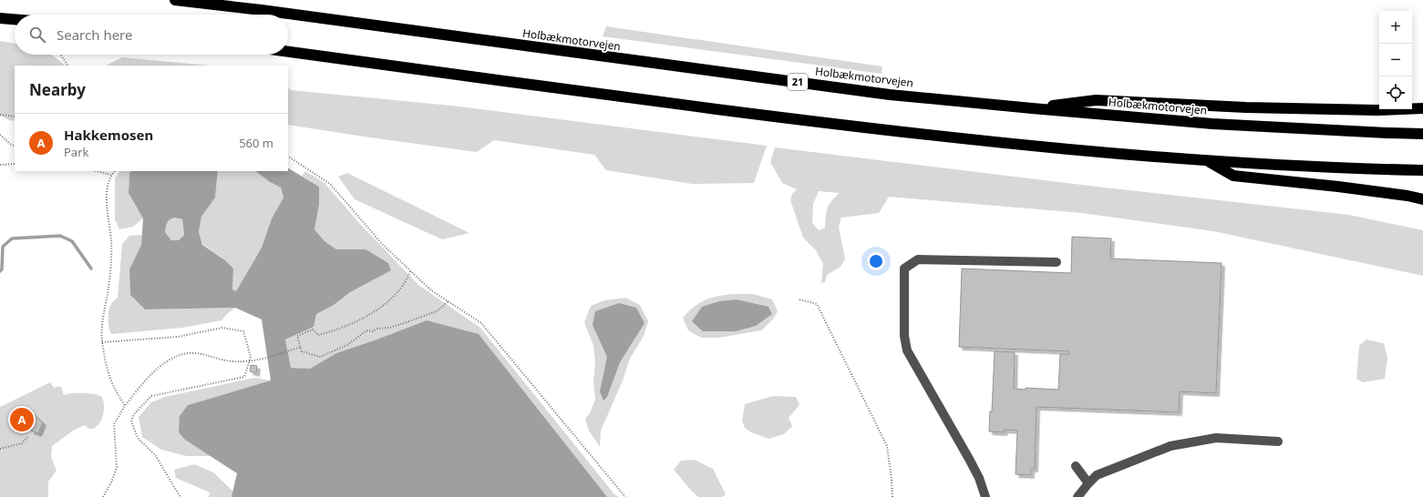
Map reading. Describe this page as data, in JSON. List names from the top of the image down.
{
  "streets": {
    "highway": ["Holbækmotorvejen", "21"]
  },
  "page": {
    "map_buttons": ["+", "−"],
    "search": "Search here",
    "heading": "Nearby",
    "list": [
      {
        "mark": "A",
        "name": "Hakkemosen",
        "note": "Park",
        "value": "560 m"
      }
    ],
    "pins": "A"
  }
}
